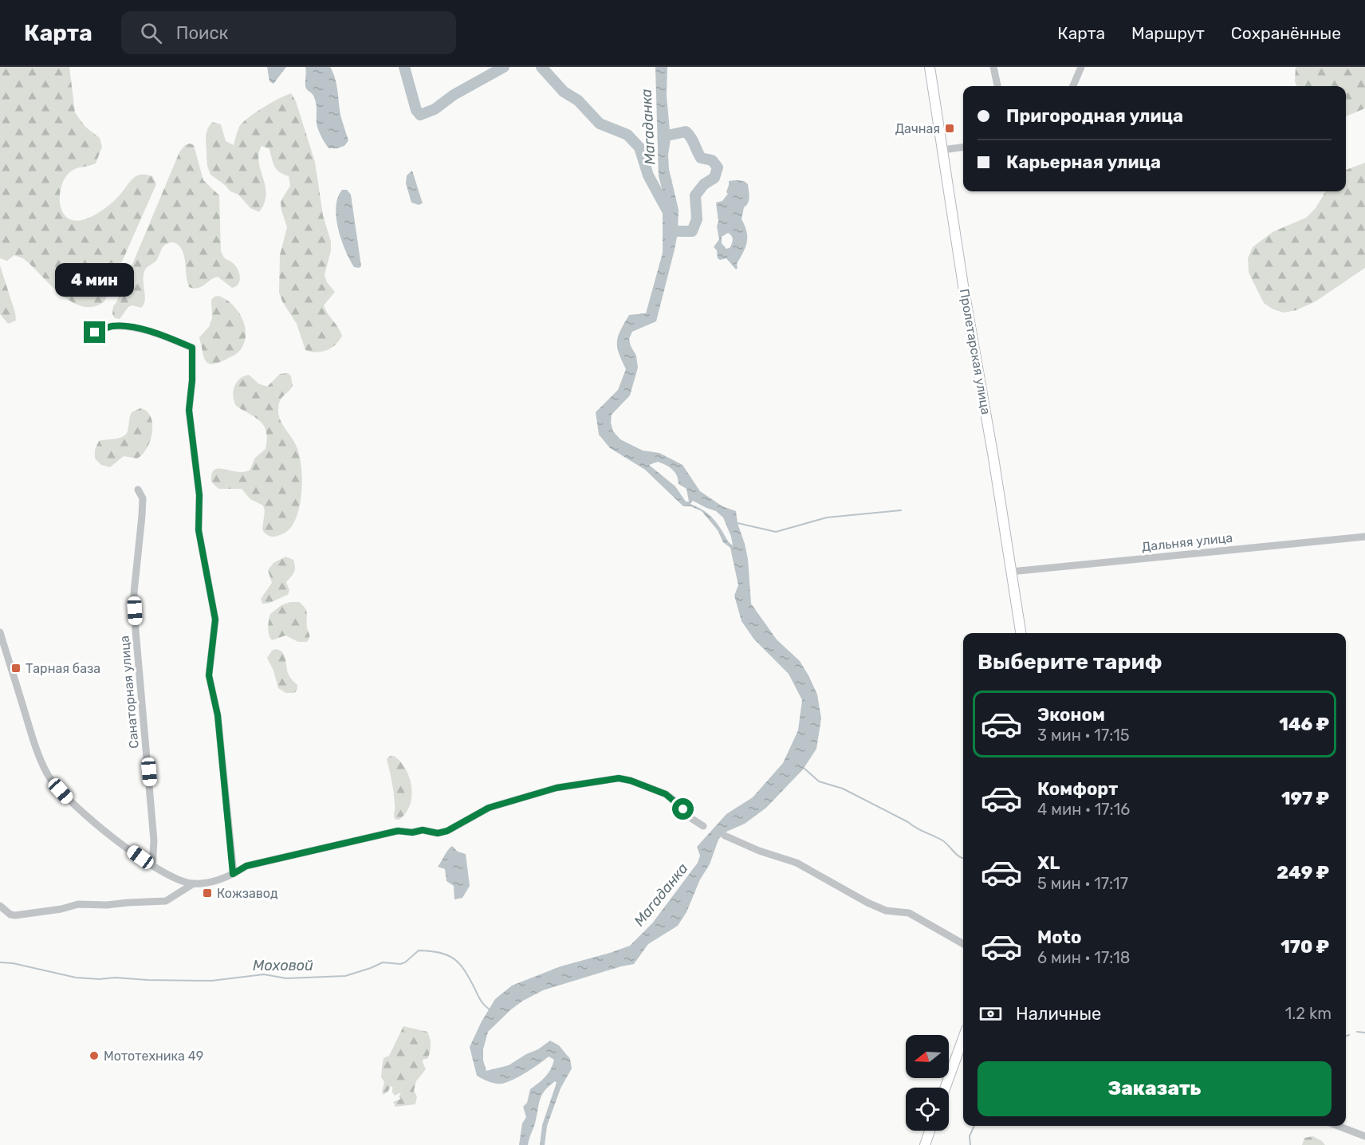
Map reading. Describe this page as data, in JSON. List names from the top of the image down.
{
  "streets": {
    "main road": ["Пролетарская улица"],
    "street": ["Дальняя улица", "Санаторная улица"]
  },
  "crossings": [
    ["Пролетарская улица", "Дальняя улица"]
  ],
  "water": ["Магаданка", "Моховой"],
  "places": {
    "transit": ["Дачная", "Тарная база", "Кожзавод"],
    "other": ["Мототехника 49"]
  },
  "north": "left",
  "page": {
    "header": "Карта",
    "search": "Поиск",
    "nav": ["Карта", "Маршрут", "Сохранённые"],
    "banner": ["Пригородная улица", "Карьерная улица"],
    "bubble": "4 мин",
    "heading": "Выберите тариф",
    "list": [
      {
        "name": "Эконом",
        "note": "3 мин · 17:15",
        "value": "146 ₽"
      },
      {
        "name": "Комфорт",
        "note": "4 мин · 17:16",
        "value": "197 ₽"
      },
      {
        "name": "XL",
        "note": "5 мин · 17:17",
        "value": "249 ₽"
      },
      {
        "name": "Moto",
        "note": "6 мин · 17:18",
        "value": "170 ₽"
      }
    ],
    "pay": ["Наличные", "1.2 km"],
    "buttons": "Заказать"
  }
}
